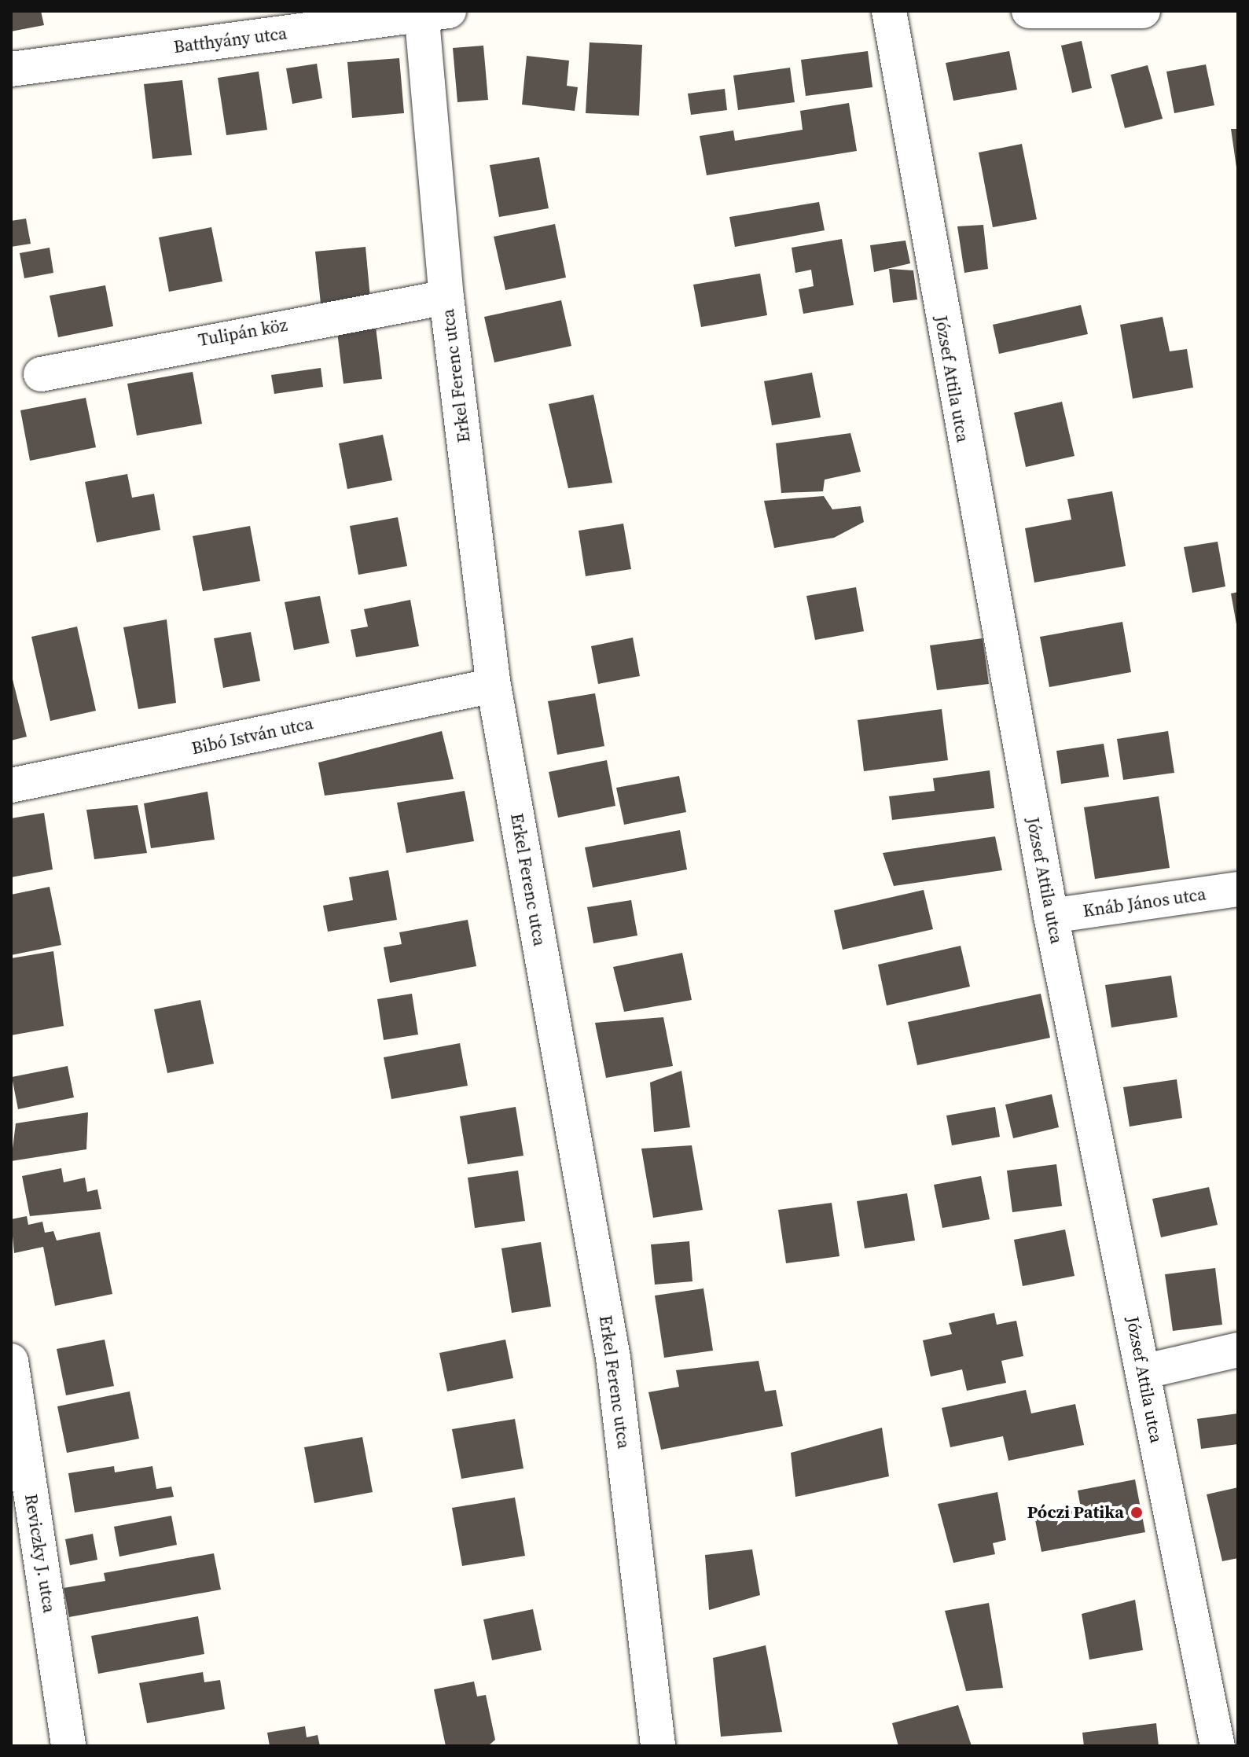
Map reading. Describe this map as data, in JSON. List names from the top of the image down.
{
  "streets": {
    "street": [
      "Batthyány utca",
      "Tulipán köz",
      "Erkel Ferenc utca",
      "József Attila utca",
      "Bibó István utca",
      "Knáb János utca",
      "Reviczky J. utca"
    ]
  },
  "crossings": [
    ["Batthyány utca", "Erkel Ferenc utca"],
    ["Tulipán köz", "Erkel Ferenc utca"],
    ["Erkel Ferenc utca", "Bibó István utca"],
    ["József Attila utca", "Knáb János utca"]
  ],
  "places": ["Póczi Patika"]
}
